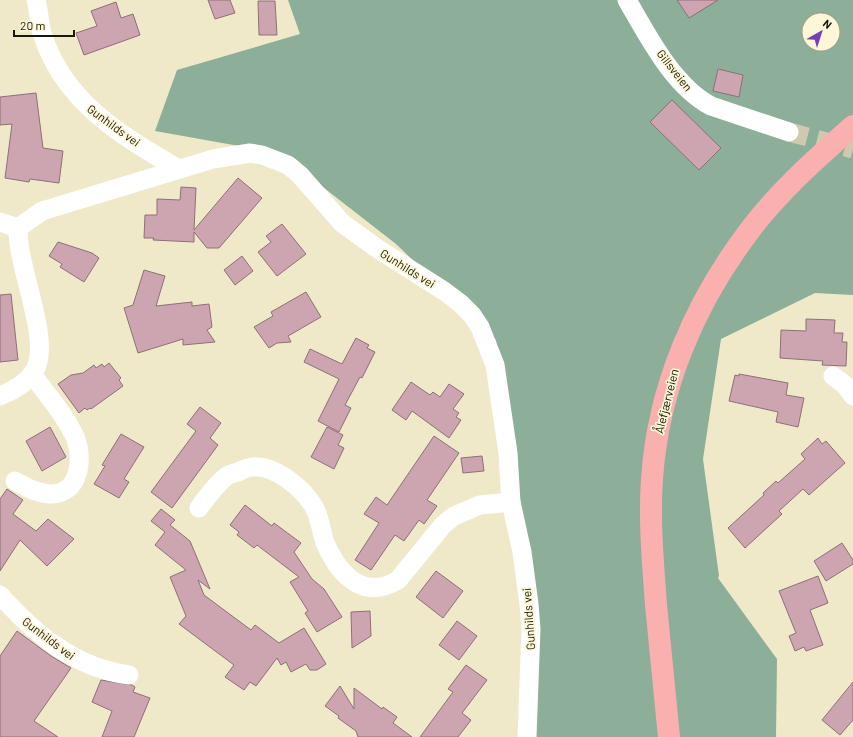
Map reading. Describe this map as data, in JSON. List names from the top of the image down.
{
  "streets": {
    "main road": ["Ålefjærveien"],
    "street": ["Gillsveien", "Gunhilds vei"]
  },
  "scale_bar": "20 m",
  "north": "top right"
}
